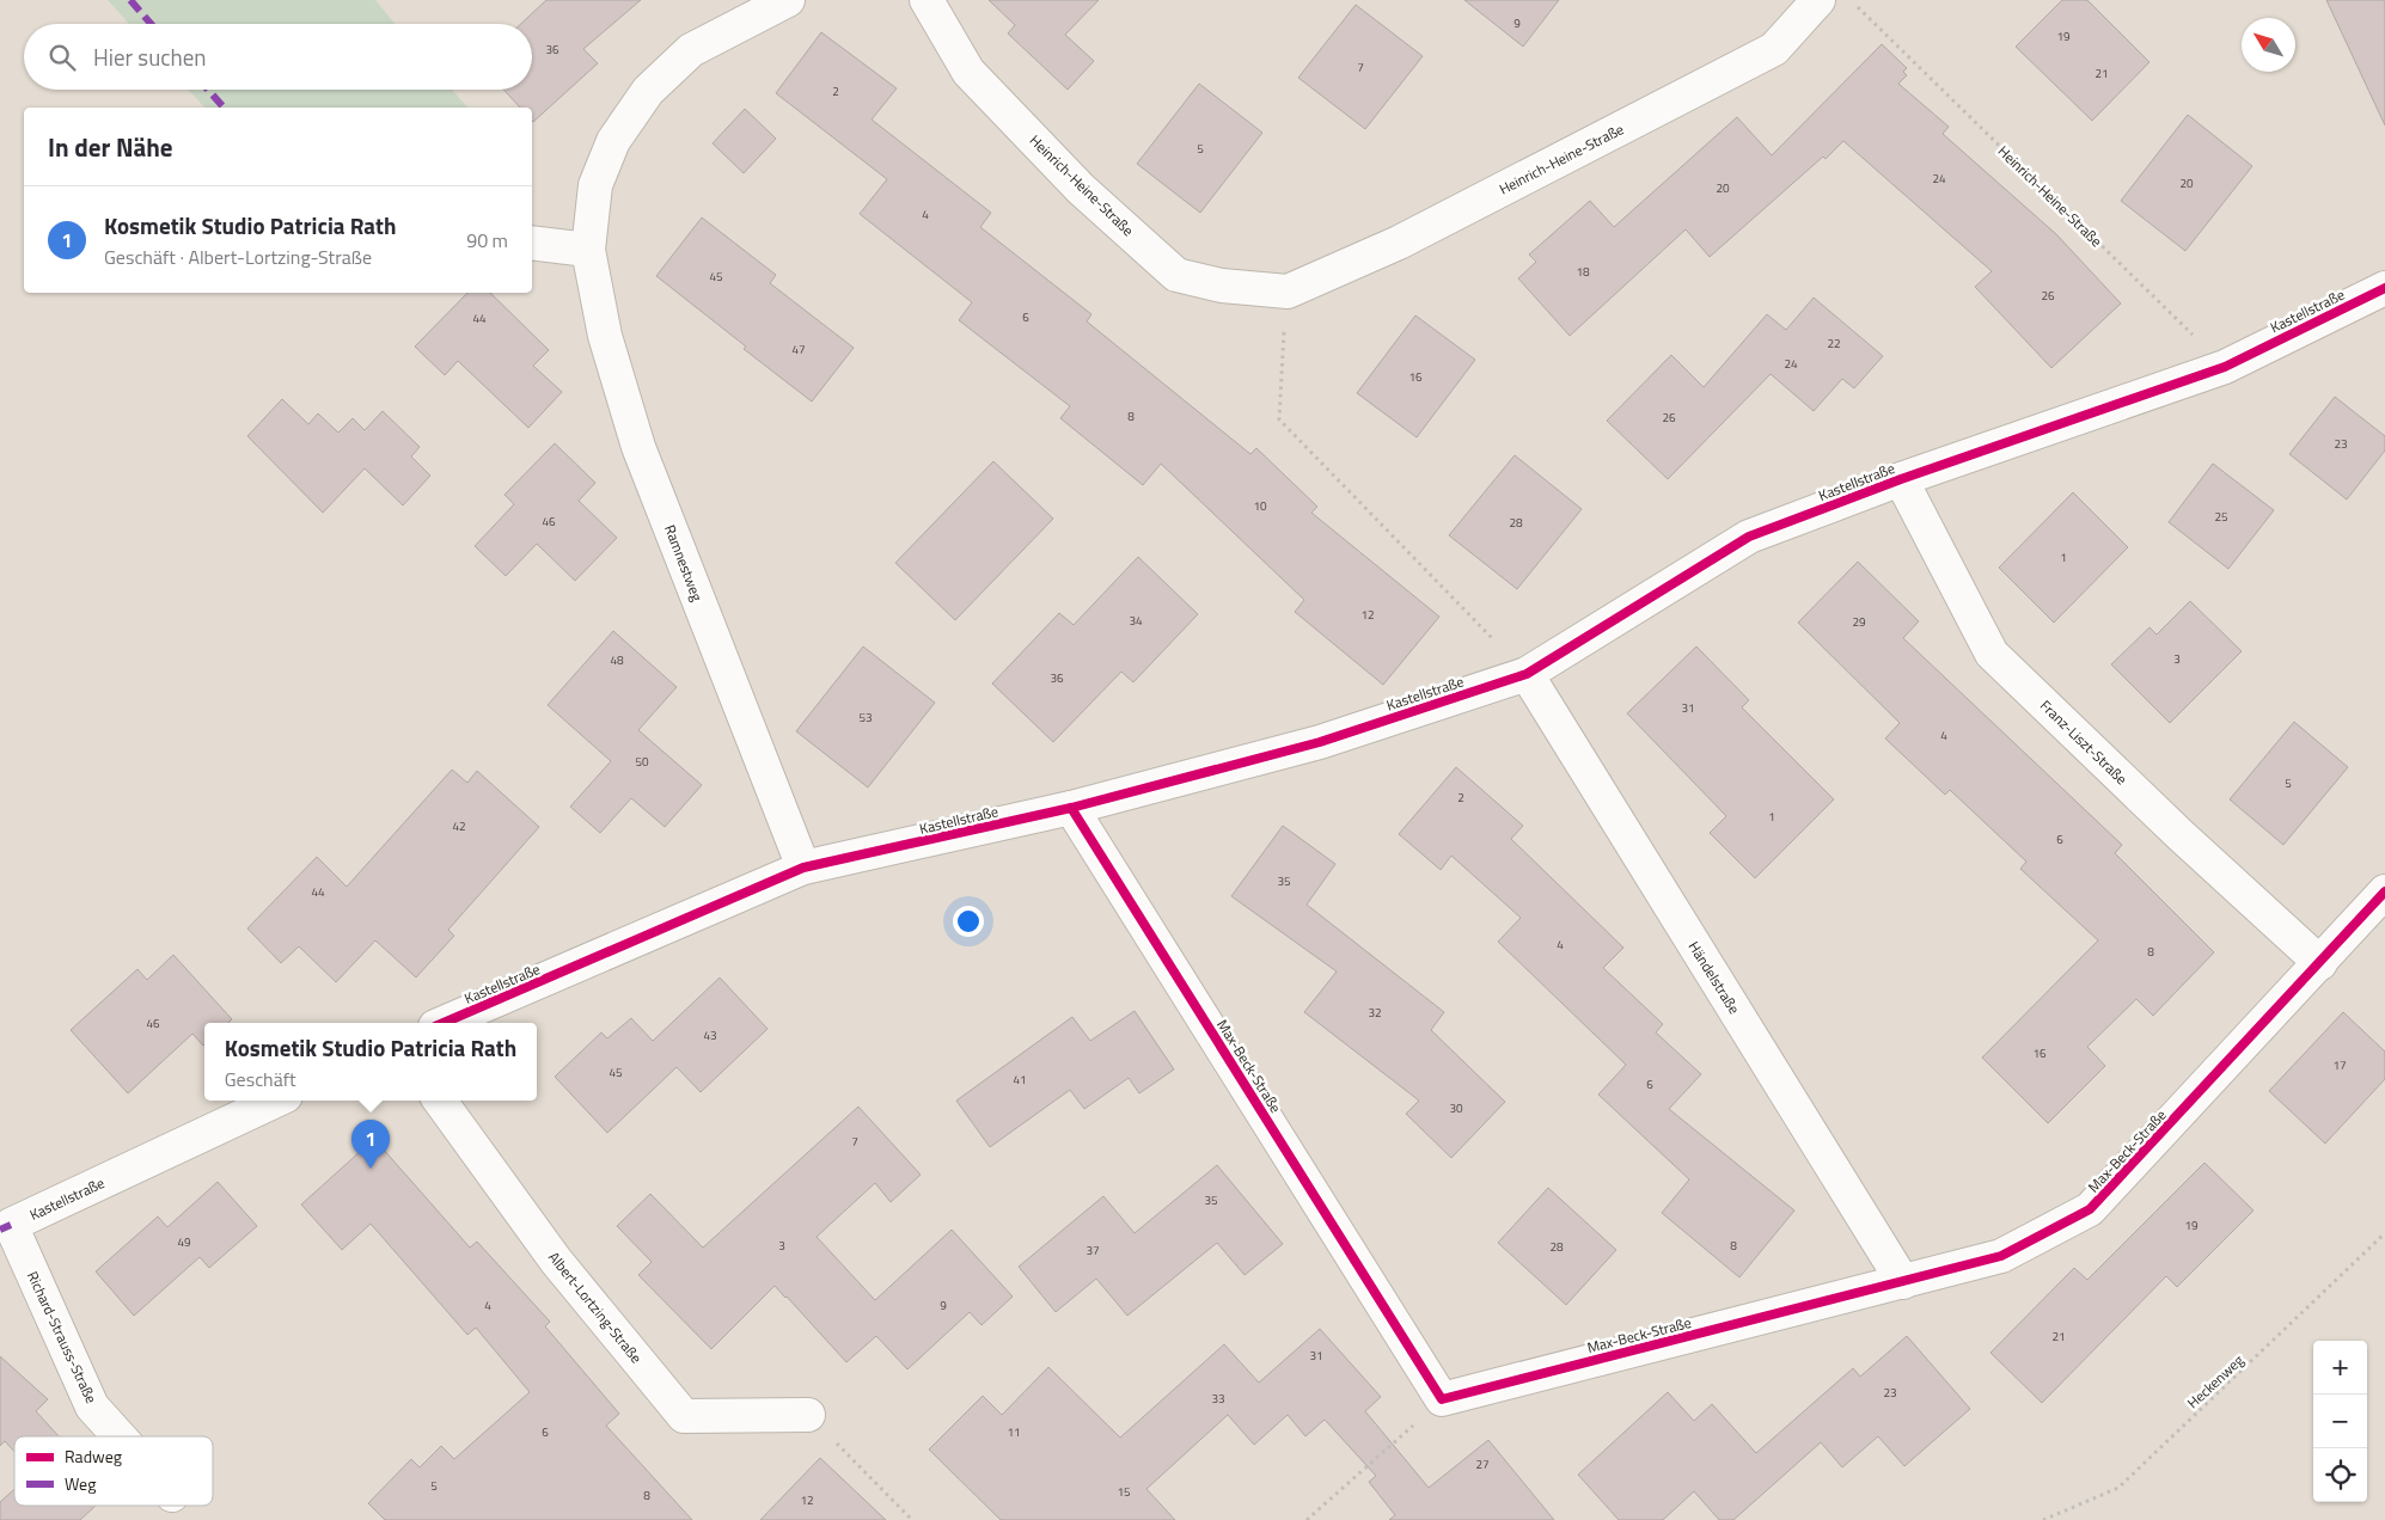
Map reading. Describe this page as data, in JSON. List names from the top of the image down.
{
  "streets": {
    "street": [
      "Heinrich-Heine-Straße",
      "Kastellstraße",
      "Ramnestweg",
      "Franz-Liszt-Straße",
      "Händelstraße",
      "Max-Beck-Straße",
      "Albert-Lortzing-Straße",
      "Richard-Strauss-Straße"
    ],
    "path": ["Heckenweg"]
  },
  "crossings": [
    ["Heinrich-Heine-Straße", "Kastellstraße"],
    ["Kastellstraße", "Ramnestweg"],
    ["Kastellstraße", "Franz-Liszt-Straße"],
    ["Kastellstraße", "Händelstraße"],
    ["Kastellstraße", "Max-Beck-Straße"],
    ["Kastellstraße", "Richard-Strauss-Straße"],
    ["Franz-Liszt-Straße", "Max-Beck-Straße"],
    ["Händelstraße", "Max-Beck-Straße"]
  ],
  "house_numbers": [
    "9",
    "19",
    "36",
    "7",
    "21",
    "2",
    "5",
    "24",
    "20",
    "20",
    "4",
    "18",
    "45",
    "26",
    "6",
    "44",
    "22",
    "47",
    "24",
    "16",
    "8",
    "26",
    "23",
    "10",
    "25",
    "46",
    "28",
    "1",
    "12",
    "34",
    "29",
    "3",
    "48",
    "36",
    "31",
    "53",
    "4",
    "50",
    "5",
    "2",
    "1",
    "42",
    "6",
    "35",
    "44",
    "4",
    "8",
    "32",
    "46",
    "43",
    "16",
    "17",
    "45",
    "41",
    "6",
    "30",
    "7",
    "35",
    "19",
    "49",
    "3",
    "8",
    "28",
    "37",
    "4",
    "9",
    "21",
    "31",
    "23",
    "33",
    "6",
    "11",
    "27",
    "5",
    "15",
    "8",
    "12"
  ],
  "legend": ["Radweg", "Weg"],
  "north": "top left",
  "page": {
    "search": "Hier suchen",
    "heading": "In der Nähe",
    "list": [
      {
        "mark": "1",
        "name": "Kosmetik Studio Patricia Rath",
        "note": "Geschäft · Albert-Lortzing-Straße",
        "value": "90 m"
      }
    ],
    "popup": ["Kosmetik Studio Patricia Rath", "Geschäft"],
    "pins": "1",
    "map_buttons": ["+", "−"]
  }
}
